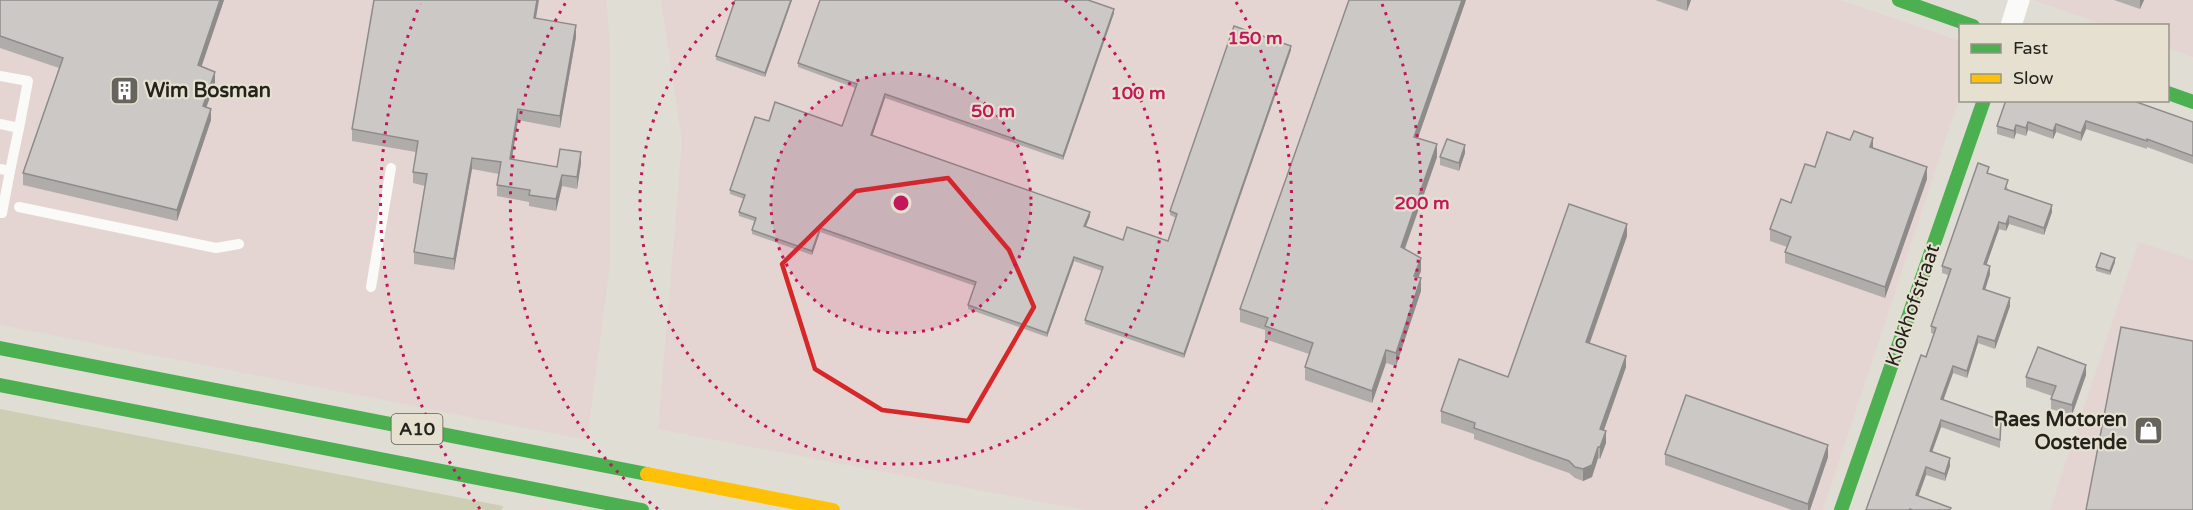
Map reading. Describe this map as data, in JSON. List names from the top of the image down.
{
  "streets": {
    "main road": ["Klokhofstraat", "A10"]
  },
  "places": {
    "building": ["Wim Bosman"],
    "shop": ["Raes Motoren Oostende"]
  },
  "legend": ["Fast", "Slow"],
  "rings": [
    "150 m",
    "100 m",
    "50 m",
    "200 m"
  ]
}
